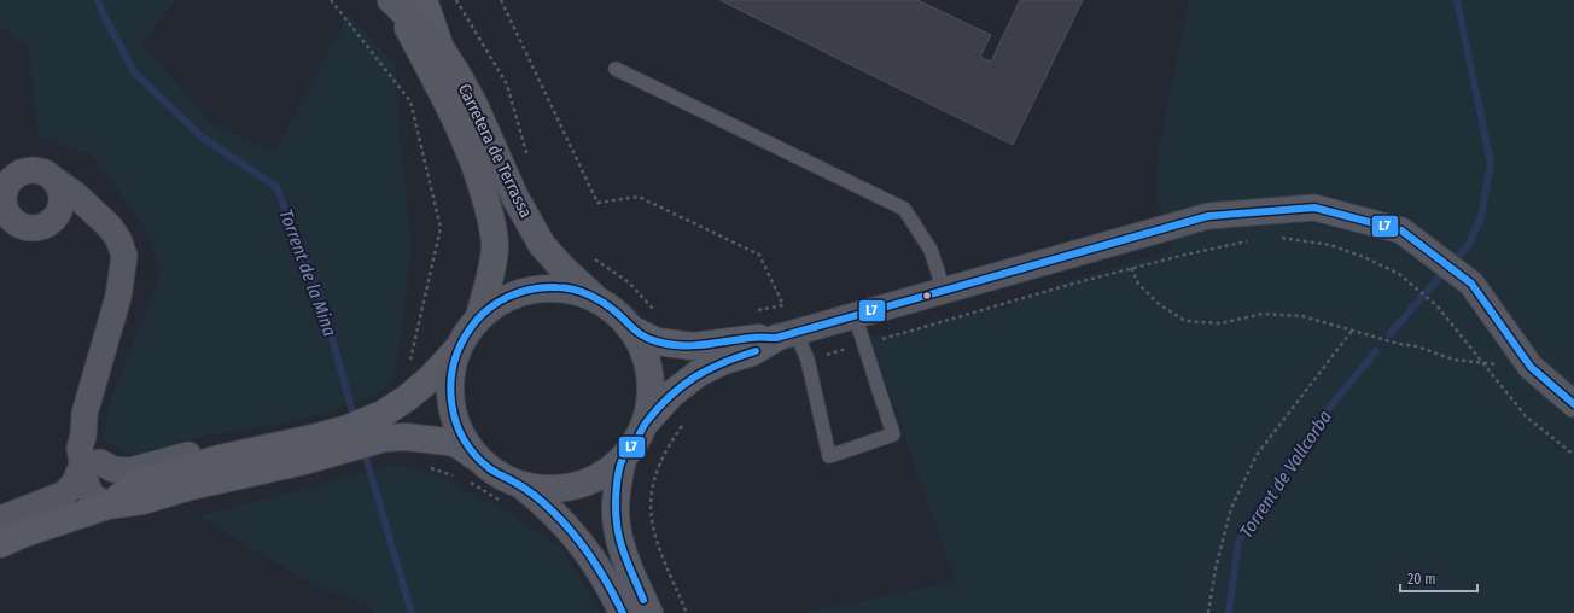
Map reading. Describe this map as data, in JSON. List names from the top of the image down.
{
  "streets": {
    "main road": ["Carretera de Terrassa"]
  },
  "water": ["Torrent de la Mina", "Torrent de Vallcorba"],
  "lines": ["transit line L7"],
  "scale_bar": "20 m"
}
